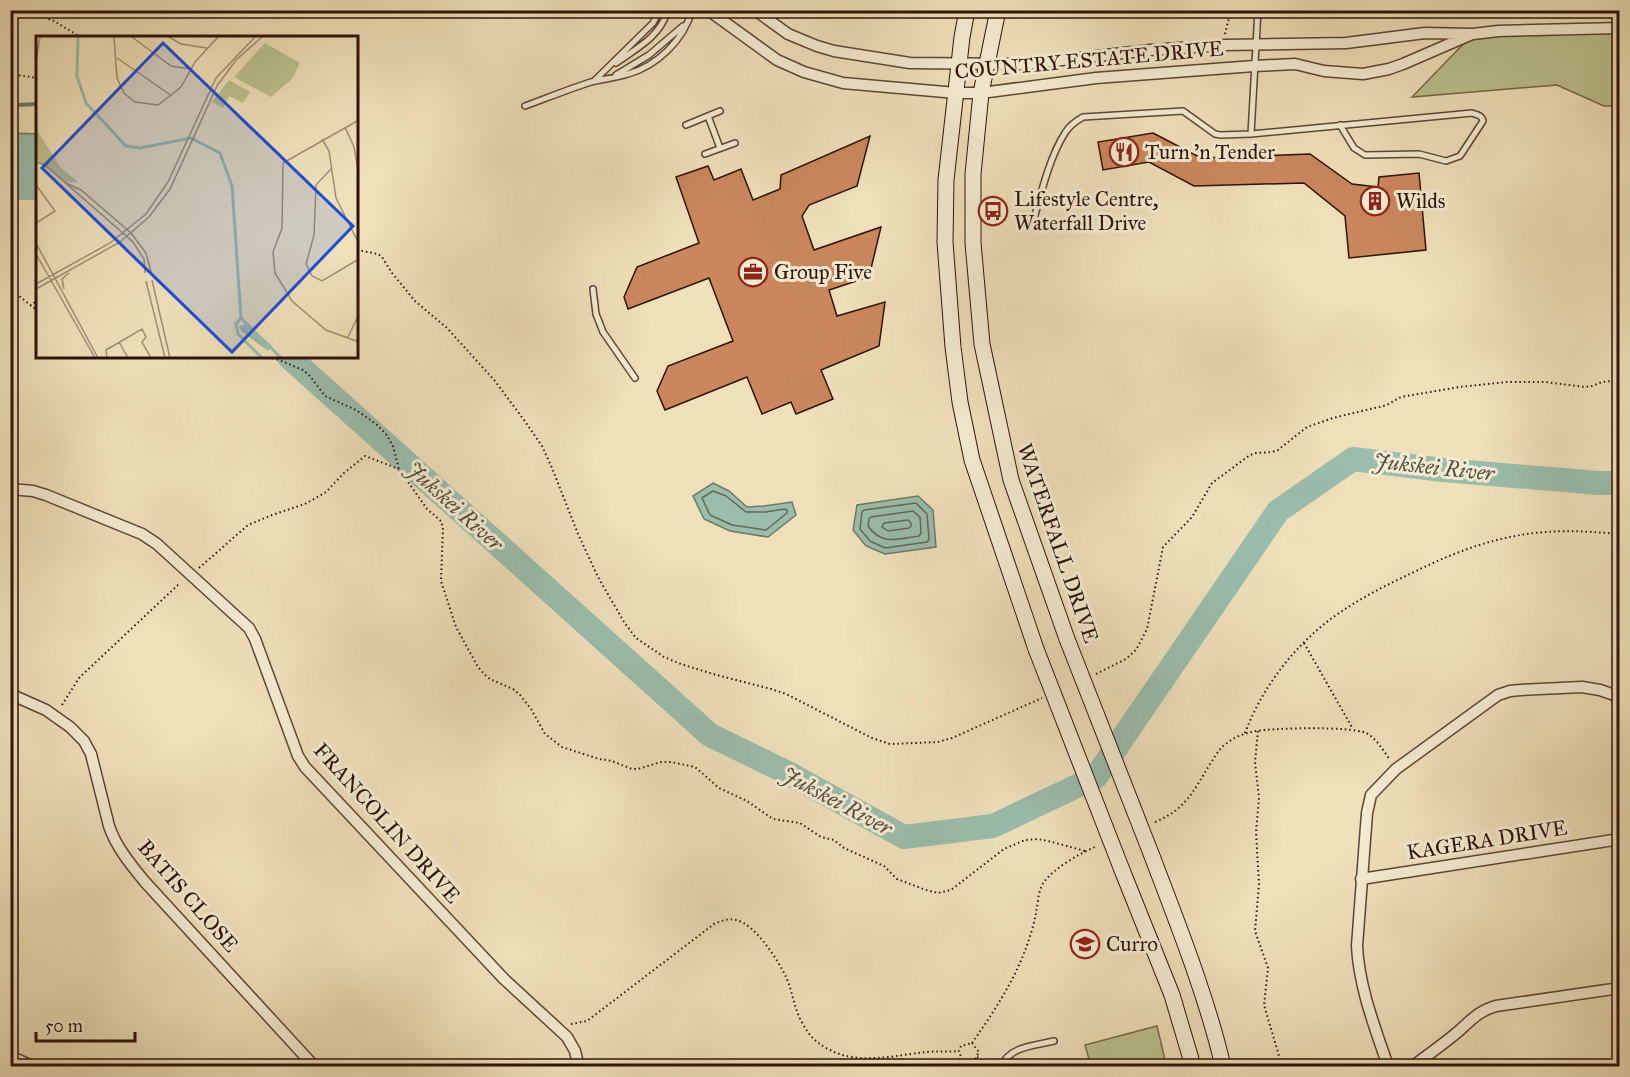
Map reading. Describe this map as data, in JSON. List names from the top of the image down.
{
  "streets": {
    "main road": ["WATERFALL DRIVE"],
    "street": [
      "COUNTRY ESTATE DRIVE",
      "FRANCOLIN DRIVE",
      "KAGERA DRIVE",
      "BATIS CLOSE"
    ]
  },
  "crossings": [
    ["COUNTRY ESTATE DRIVE", "WATERFALL DRIVE"]
  ],
  "water": ["Jukskei River"],
  "places": {
    "restaurant": ["Turn 'n Tender"],
    "building": ["Wilds"],
    "bus stop": ["Lifestyle Centre, Waterfall Drive"],
    "office": ["Group Five"],
    "school or university": ["Curro"]
  },
  "scale_bar": "50 m"
}
